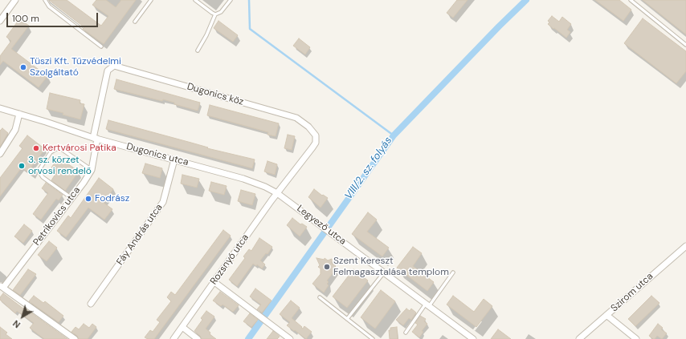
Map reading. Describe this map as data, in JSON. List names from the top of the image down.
{
  "streets": {
    "street": [
      "Dugonics köz",
      "Dugonics utca",
      "Petrikovics utca",
      "Legyező utca",
      "Fáy András utca",
      "Rozsnyó utca",
      "Szirom utca"
    ]
  },
  "crossings": [
    ["Dugonics köz", "Dugonics utca"],
    ["Dugonics köz", "Petrikovics utca"],
    ["Dugonics köz", "Legyező utca"],
    ["Dugonics köz", "Rozsnyó utca"],
    ["Dugonics utca", "Petrikovics utca"],
    ["Dugonics utca", "Legyező utca"],
    ["Dugonics utca", "Fáy András utca"],
    ["Dugonics utca", "Rozsnyó utca"],
    ["Legyező utca", "Rozsnyó utca"]
  ],
  "water": ["VIII/2. sz. folyás"],
  "places": [
    "Tüszi Kft. Tűzvédelmi Szolgáltató",
    "Kertvárosi Patika",
    "3. sz. körzet orvosi rendelő",
    "Fodrász",
    "Szent Kereszt Felmagasztalása templom"
  ],
  "scale_bar": "100 m",
  "north": "bottom left"
}
